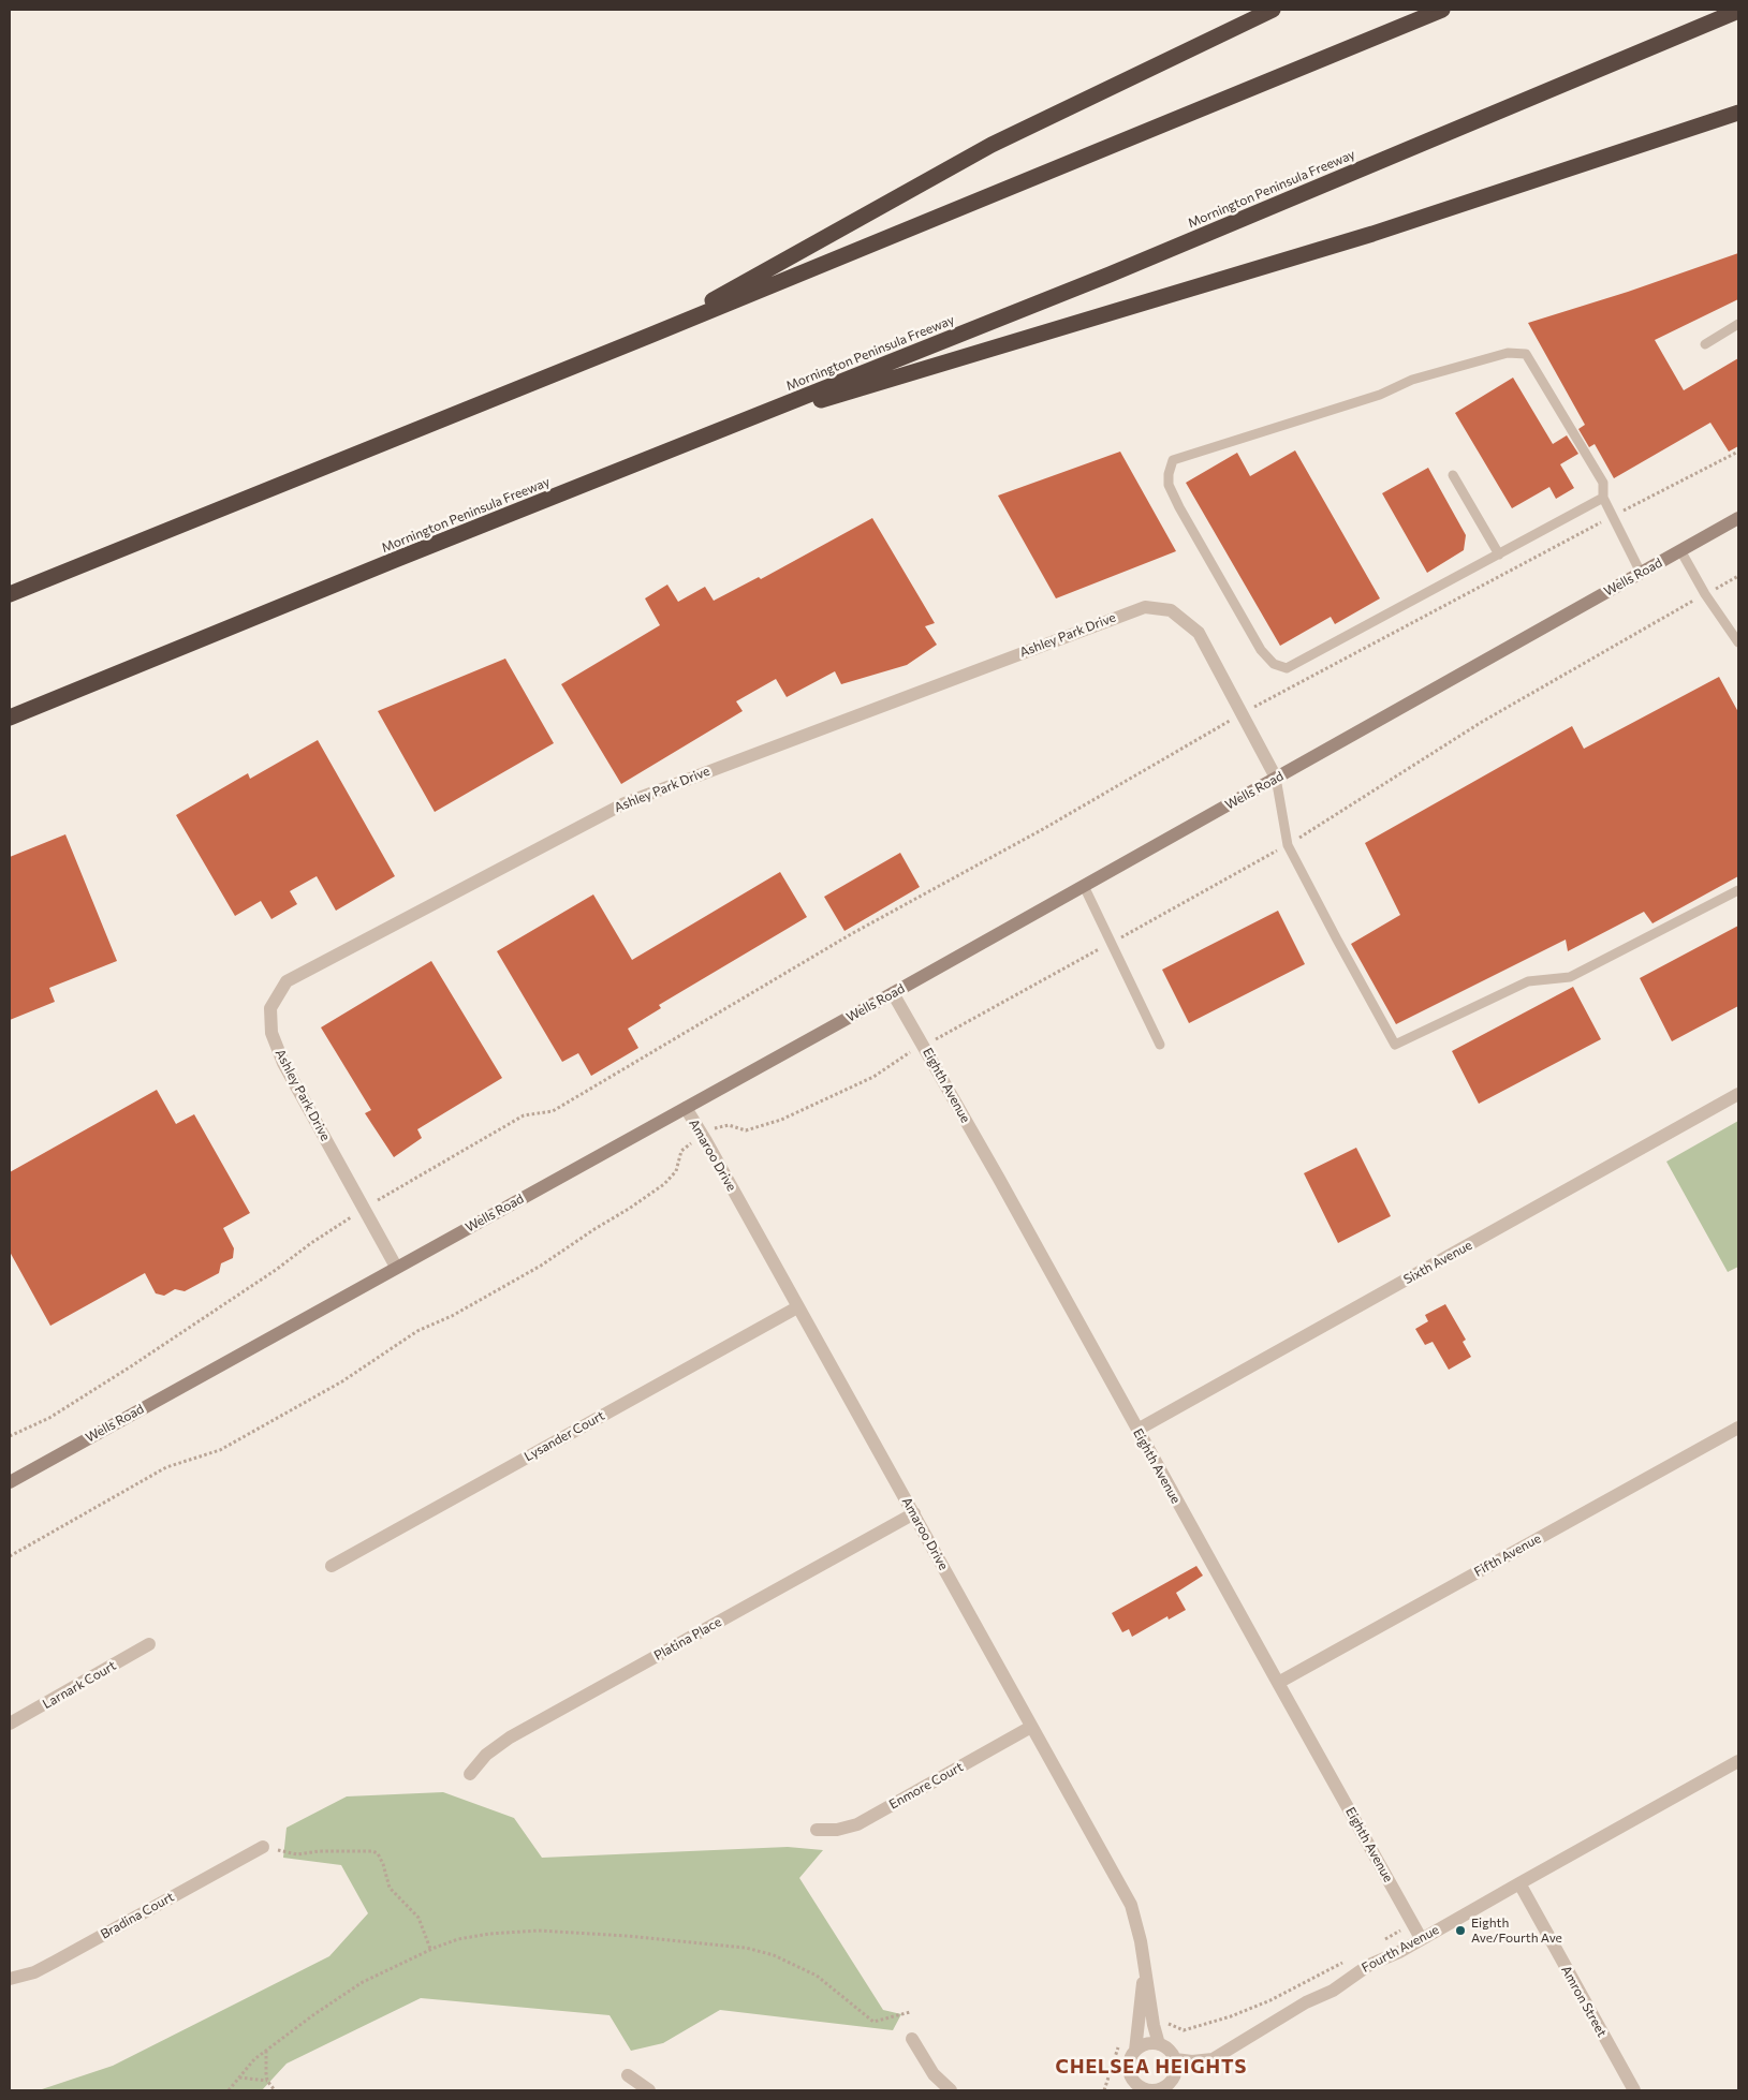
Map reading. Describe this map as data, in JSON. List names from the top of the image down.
{
  "streets": {
    "highway": ["Mornington Peninsula Freeway"],
    "main road": ["Wells Road"],
    "street": [
      "Ashley Park Drive",
      "Eighth Avenue",
      "Amaroo Drive",
      "Sixth Avenue",
      "Lysander Court",
      "Fifth Avenue",
      "Platina Place",
      "Larnark Court",
      "Enmore Court",
      "Bradina Court",
      "Fourth Avenue",
      "Amron Street"
    ]
  },
  "crossings": [
    ["Wells Road", "Ashley Park Drive"],
    ["Wells Road", "Eighth Avenue"],
    ["Wells Road", "Amaroo Drive"],
    ["Eighth Avenue", "Sixth Avenue"],
    ["Eighth Avenue", "Fifth Avenue"],
    ["Eighth Avenue", "Fourth Avenue"],
    ["Amaroo Drive", "Lysander Court"],
    ["Amaroo Drive", "Platina Place"],
    ["Amaroo Drive", "Enmore Court"],
    ["Amaroo Drive", "Fourth Avenue"],
    ["Fourth Avenue", "Amron Street"]
  ],
  "districts": ["CHELSEA HEIGHTS"],
  "places": ["Eighth Ave/Fourth Ave"]
}
